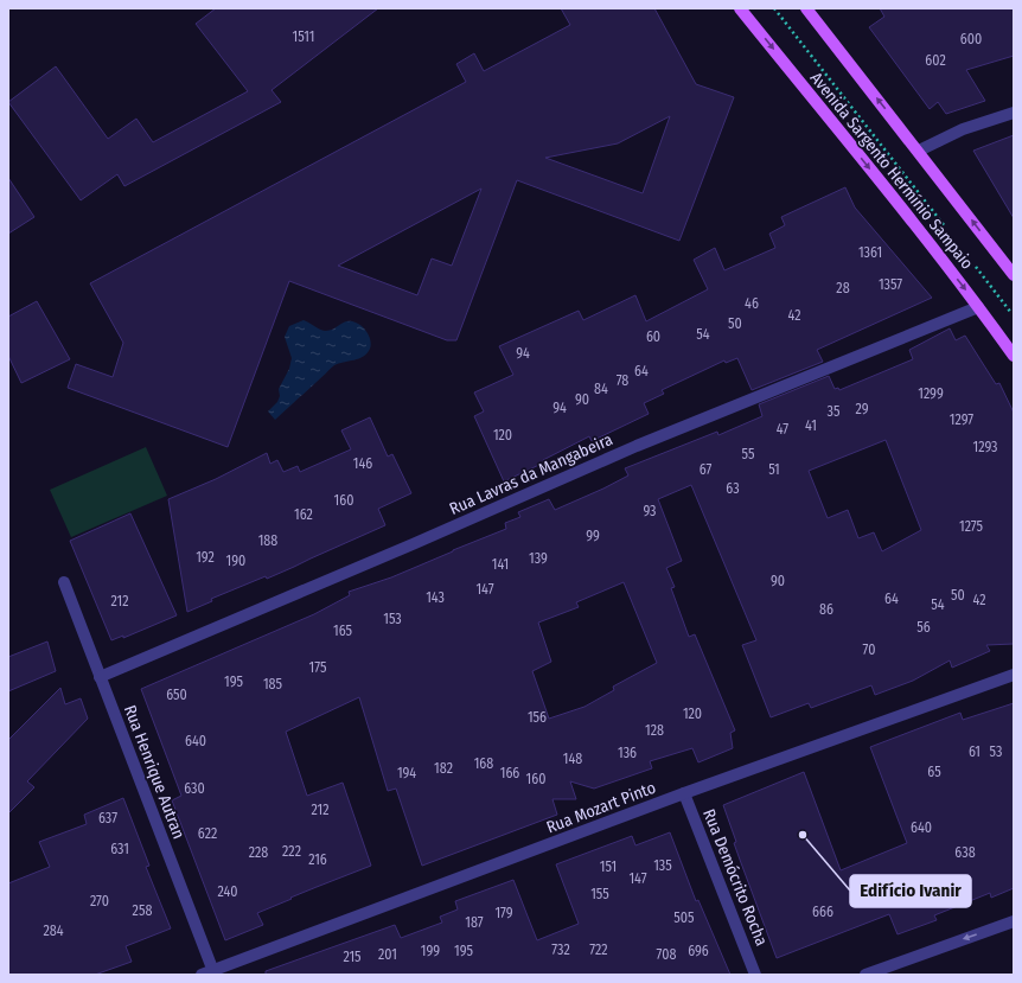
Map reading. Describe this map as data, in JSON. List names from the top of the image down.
{
  "streets": {
    "main road": ["Avenida Sargento Hermínio Sampaio"],
    "street": [
      "Rua Lavras da Mangabeira",
      "Rua Henrique Autran",
      "Rua Mozart Pinto",
      "Rua Demócrito Rocha"
    ]
  },
  "crossings": [
    ["Avenida Sargento Hermínio Sampaio", "Rua Lavras da Mangabeira"],
    ["Rua Lavras da Mangabeira", "Rua Henrique Autran"],
    ["Rua Henrique Autran", "Rua Mozart Pinto"],
    ["Rua Mozart Pinto", "Rua Demócrito Rocha"]
  ],
  "places": ["Edifício Ivanir"],
  "house_numbers": [
    "1511",
    "600",
    "602",
    "1361",
    "1357",
    "28",
    "46",
    "42",
    "50",
    "54",
    "60",
    "94",
    "64",
    "78",
    "84",
    "1299",
    "90",
    "94",
    "29",
    "35",
    "1297",
    "41",
    "47",
    "120",
    "1293",
    "55",
    "146",
    "67",
    "51",
    "63",
    "160",
    "93",
    "162",
    "1275",
    "99",
    "188",
    "192",
    "139",
    "190",
    "141",
    "90",
    "147",
    "50",
    "143",
    "64",
    "42",
    "212",
    "54",
    "86",
    "153",
    "56",
    "165",
    "70",
    "175",
    "195",
    "185",
    "650",
    "120",
    "156",
    "128",
    "640",
    "61",
    "53",
    "136",
    "148",
    "168",
    "182",
    "65",
    "194",
    "166",
    "160",
    "630",
    "212",
    "637",
    "640",
    "622",
    "631",
    "222",
    "228",
    "638",
    "216",
    "135",
    "151",
    "147",
    "240",
    "155",
    "270",
    "258",
    "666",
    "179",
    "505",
    "187",
    "284",
    "732",
    "722",
    "199",
    "195",
    "696",
    "201",
    "708",
    "215"
  ]
}
